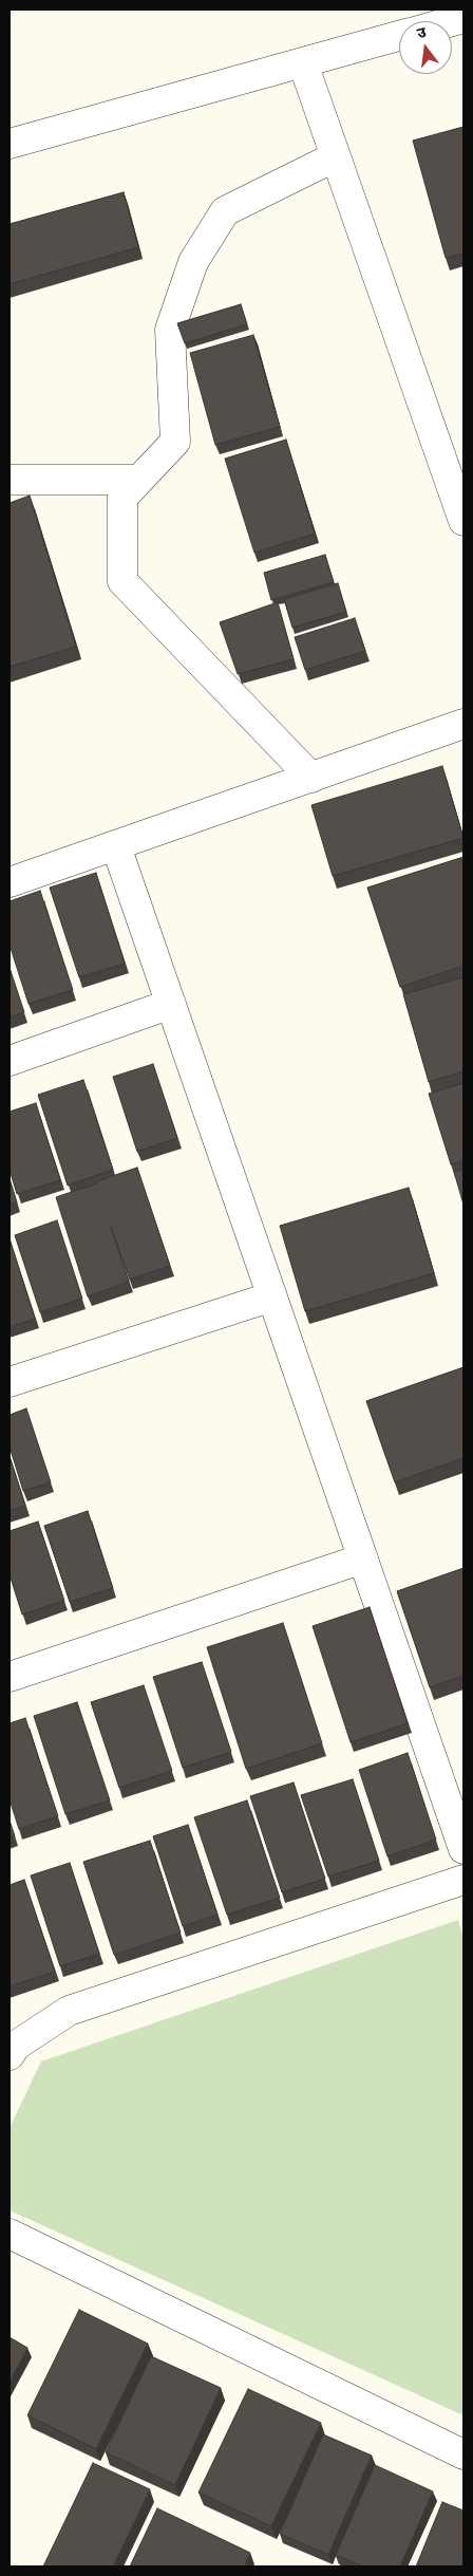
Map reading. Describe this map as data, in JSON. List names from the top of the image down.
{
  "north": "top"
}
